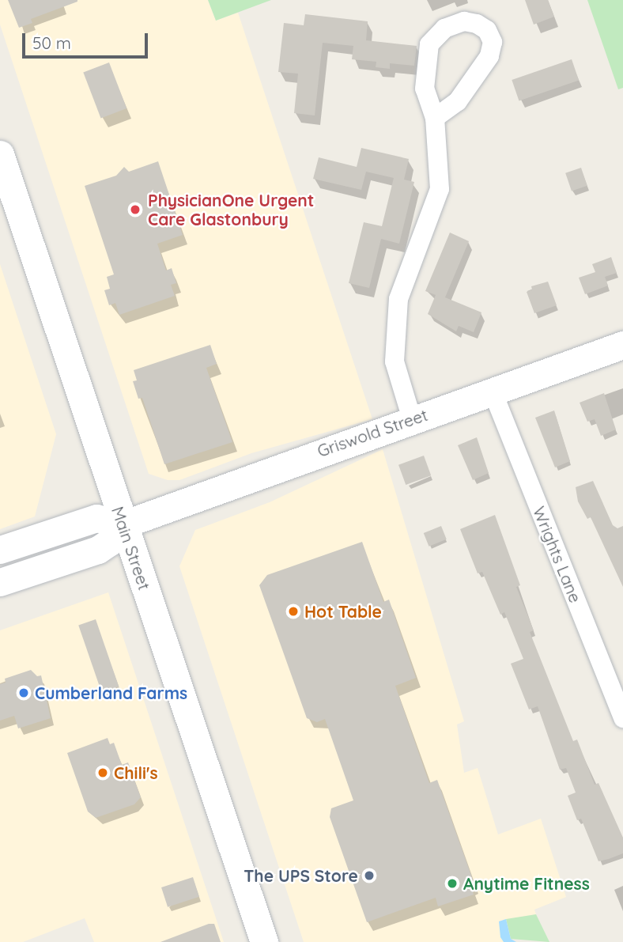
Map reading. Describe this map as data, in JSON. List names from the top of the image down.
{
  "streets": {
    "main road": ["Griswold Street", "Main Street"],
    "street": ["Wrights Lane"]
  },
  "crossings": [
    ["Griswold Street", "Main Street"],
    ["Griswold Street", "Wrights Lane"]
  ],
  "places": [
    "PhysicianOne Urgent Care Glastonbury",
    "Hot Table",
    "Cumberland Farms",
    "Chili's",
    "The UPS Store",
    "Anytime Fitness"
  ],
  "scale_bar": "50 m"
}
